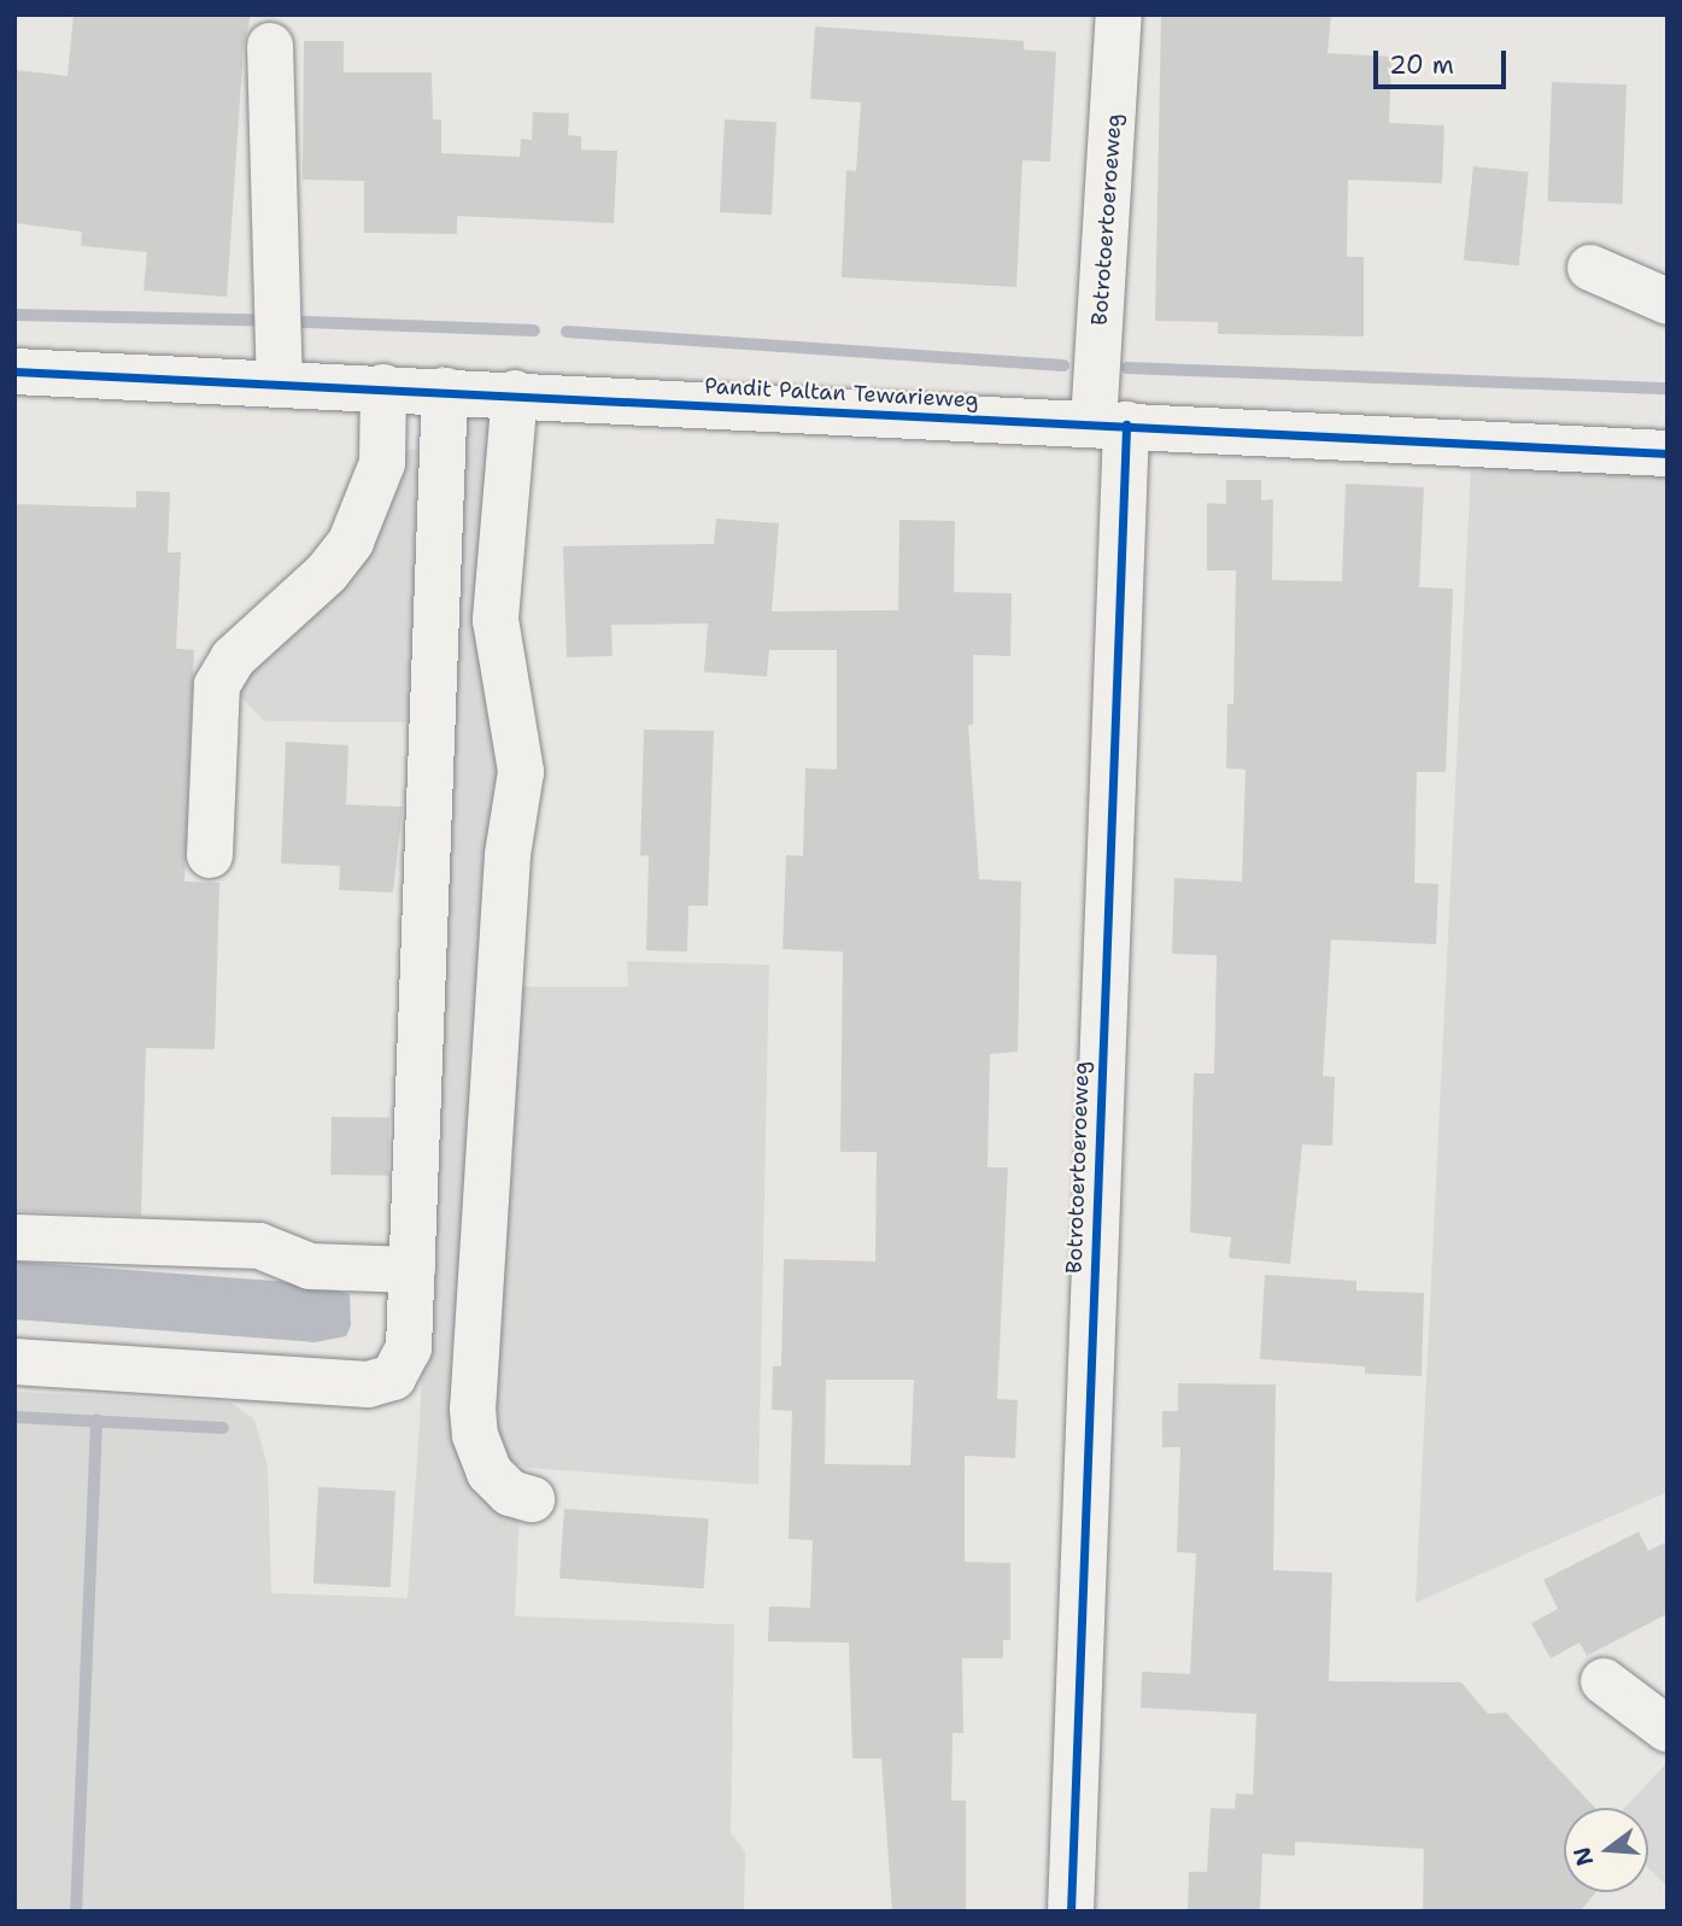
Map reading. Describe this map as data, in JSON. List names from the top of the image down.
{
  "streets": {
    "street": ["Botrotoertoeroeweg", "Pandit Paltan Tewarieweg"]
  },
  "crossings": [
    ["Botrotoertoeroeweg", "Pandit Paltan Tewarieweg"]
  ],
  "scale_bar": "20 m",
  "north": "left"
}
